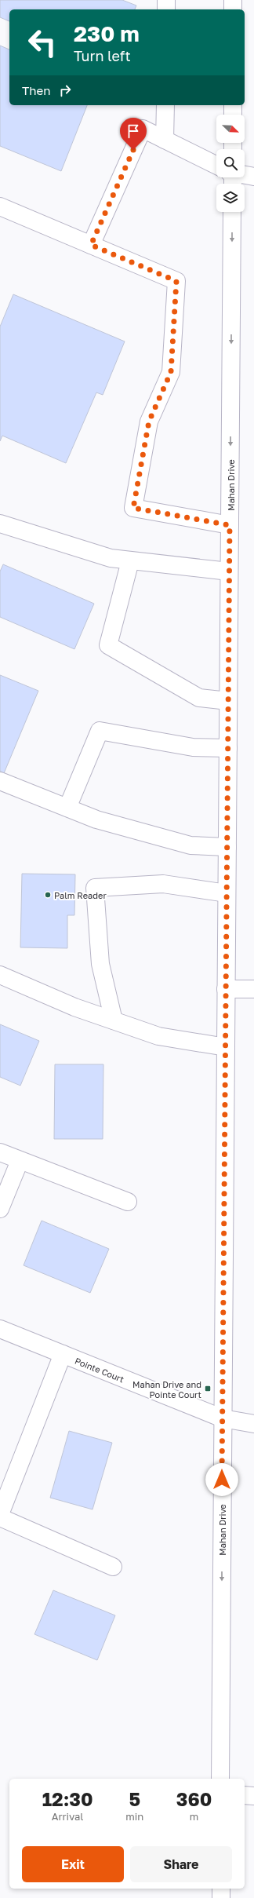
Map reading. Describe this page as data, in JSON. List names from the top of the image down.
{
  "streets": {
    "main road": ["Mahan Drive", "Pointe Court"]
  },
  "crossings": [
    ["Mahan Drive", "Pointe Court"]
  ],
  "one_way": ["Mahan Drive"],
  "places": {
    "other": ["Palm Reader"],
    "transit": ["Mahan Drive and Pointe Court"]
  },
  "north": "bottom right",
  "page": {
    "turn": ["230 m", "Turn left"],
    "then": "Then",
    "eta": [
      "12:30",
      "Arrival",
      "5",
      "min",
      "360",
      "m"
    ],
    "buttons": ["Exit", "Share"]
  }
}
